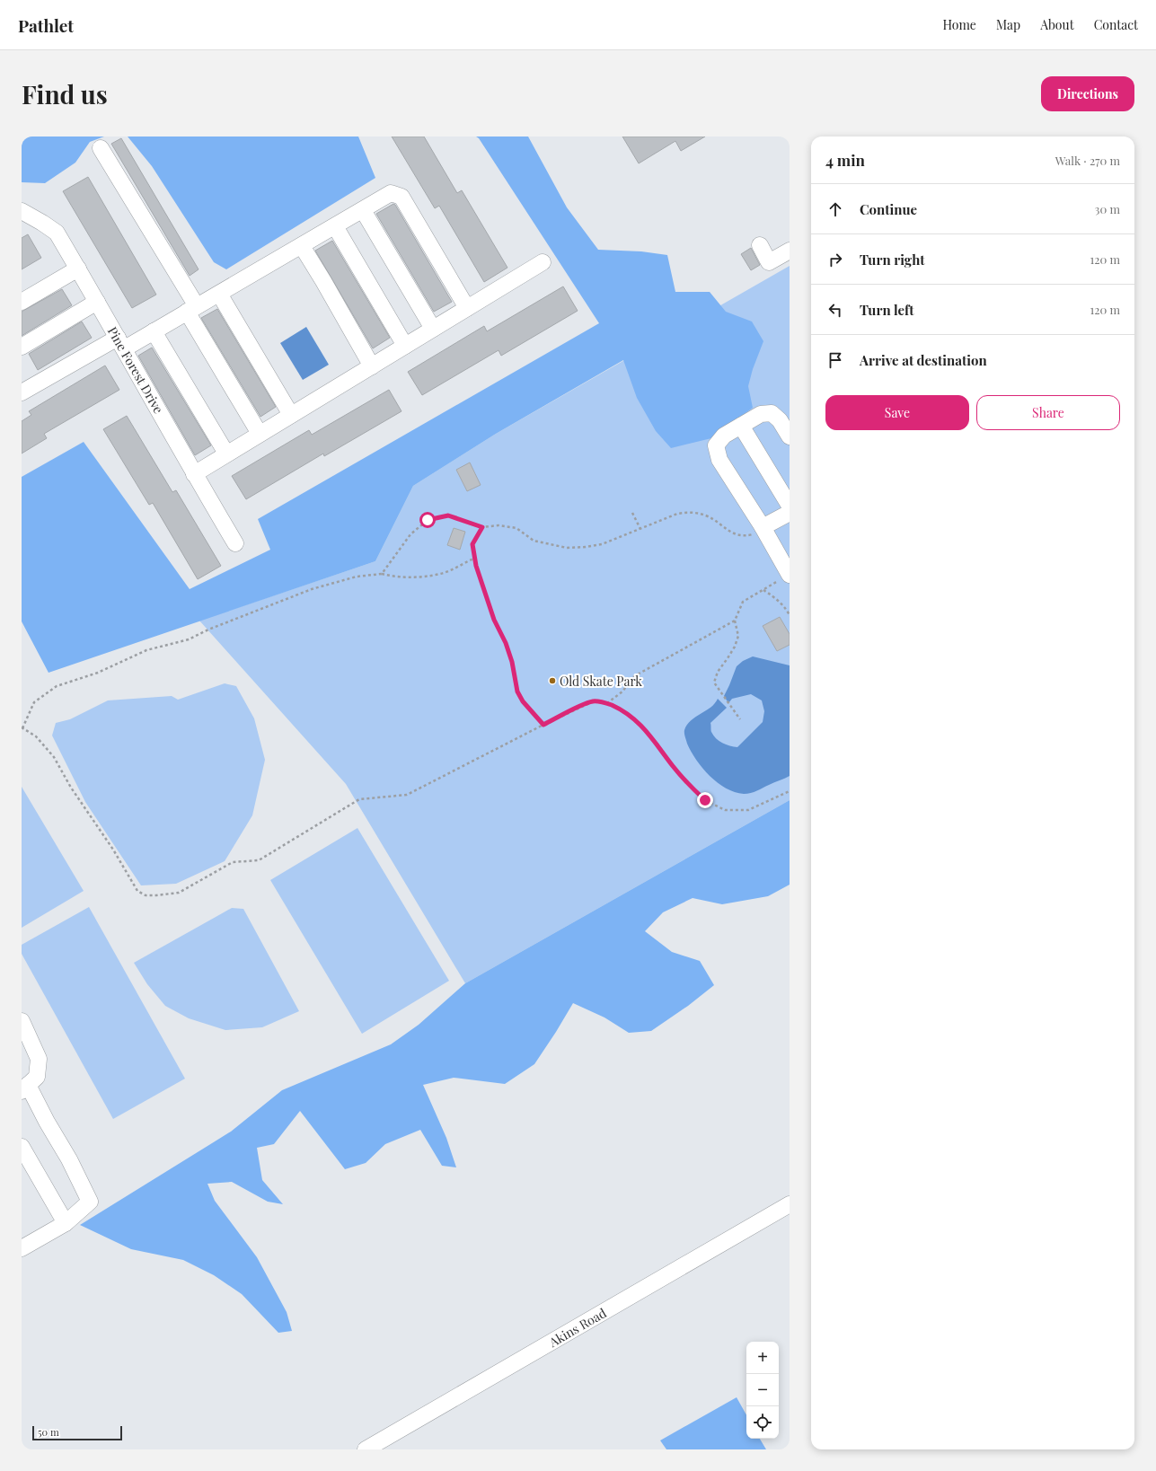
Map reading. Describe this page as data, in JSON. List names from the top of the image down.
{
  "streets": {
    "street": ["Pine Forest Drive", "Akins Road"]
  },
  "places": ["Old Skate Park"],
  "scale_bar": "50 m",
  "page": {
    "header": "Pathlet",
    "nav": [
      "Home",
      "Map",
      "About",
      "Contact"
    ],
    "buttons": [
      "Directions",
      ["Save", "Share"]
    ],
    "title": "Find us",
    "heading": ["4 min", "Walk · 270 m"],
    "list": [
      ["Continue", "30 m"],
      ["Turn right", "120 m"],
      ["Turn left", "120 m"],
      "Arrive at destination"
    ],
    "map_buttons": ["+", "−"],
    "scale": "50 m"
  }
}
